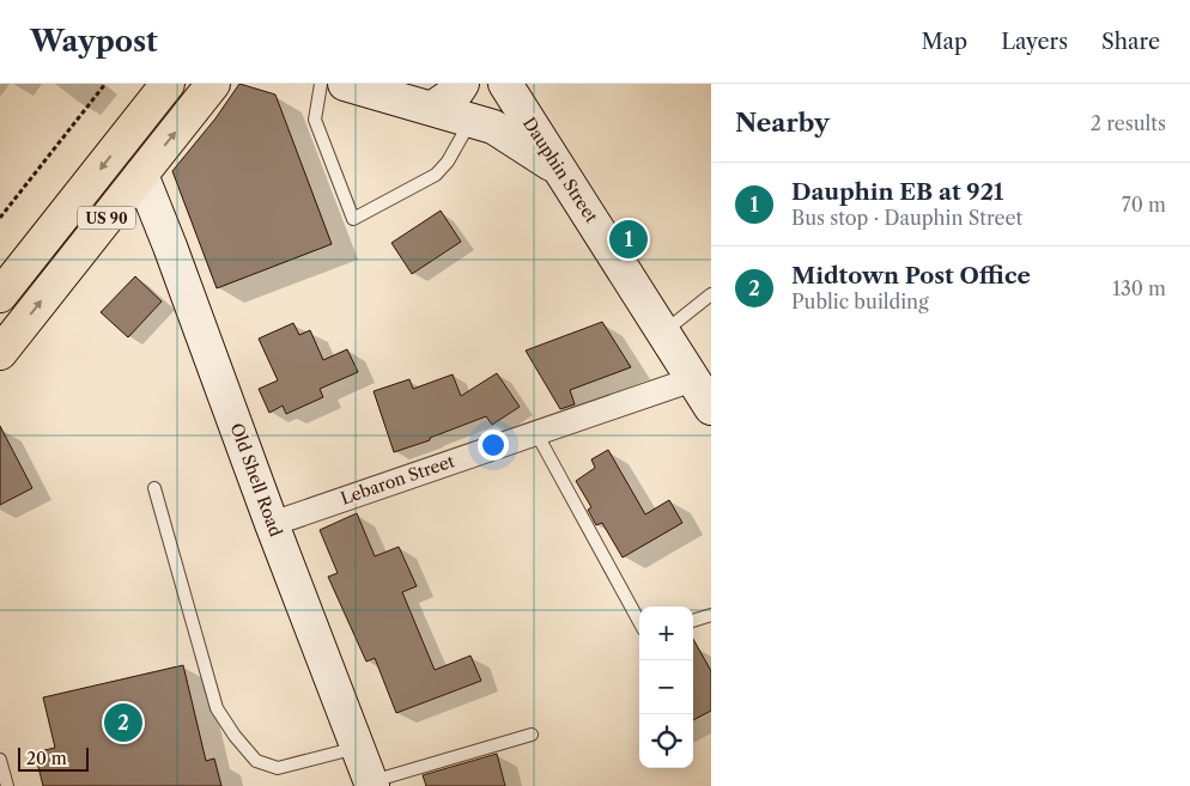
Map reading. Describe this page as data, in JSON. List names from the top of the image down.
{
  "streets": {
    "main road": ["Dauphin Street", "US 90", "Old Shell Road"],
    "street": ["Lebaron Street"]
  },
  "crossings": [
    ["Dauphin Street", "Lebaron Street"],
    ["US 90", "Old Shell Road"],
    ["Old Shell Road", "Lebaron Street"]
  ],
  "scale_bar": "20 m",
  "page": {
    "header": "Waypost",
    "nav": ["Map", "Layers", "Share"],
    "heading": ["Nearby", "2 results"],
    "list": [
      {
        "mark": "1",
        "name": "Dauphin EB at 921",
        "note": "Bus stop · Dauphin Street",
        "value": "70 m"
      },
      {
        "mark": "2",
        "name": "Midtown Post Office",
        "note": "Public building",
        "value": "130 m"
      }
    ],
    "pins": ["1", "2"],
    "map_buttons": ["+", "−"],
    "scale": "20 m"
  }
}
